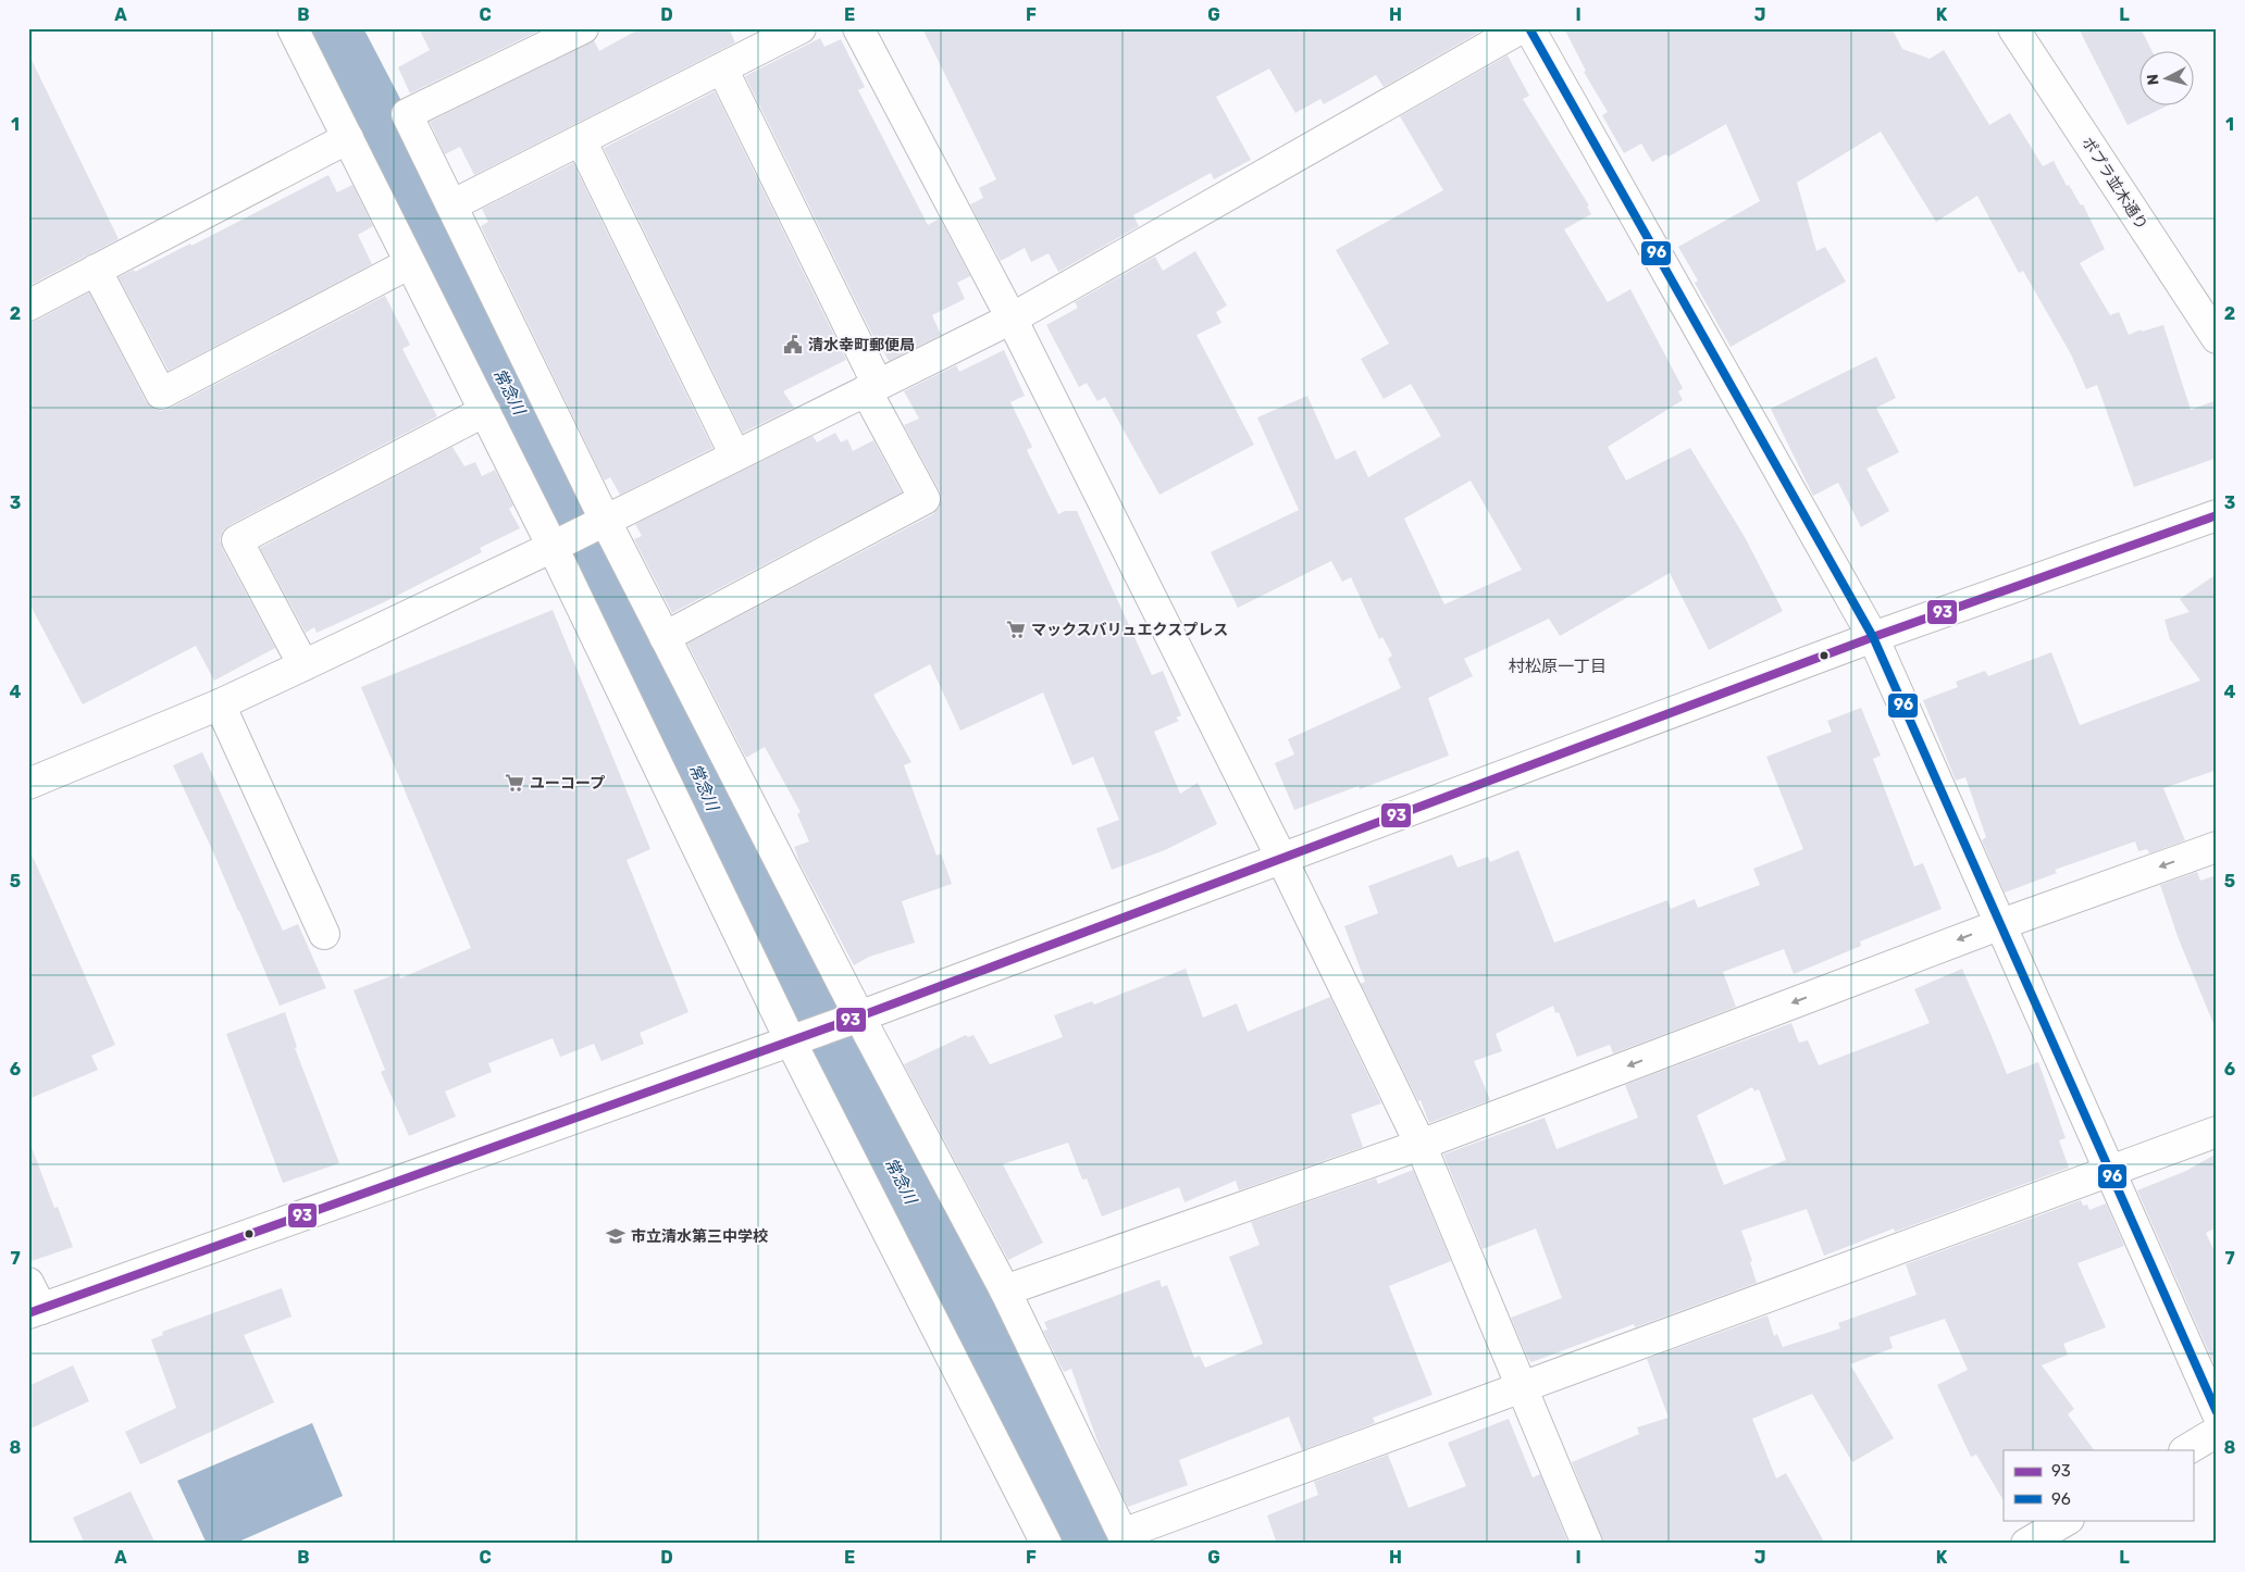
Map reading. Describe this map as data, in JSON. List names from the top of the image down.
{
  "streets": {
    "street": ["ポプラ並木通り"]
  },
  "districts": ["村松原一丁目"],
  "water": ["常念川"],
  "places": {
    "public building": ["清水幸町郵便局"],
    "supermarket": ["マックスバリュエクスプレス", "ユーコープ"],
    "school or university": ["市立清水第三中学校"]
  },
  "lines": ["transit line 96", "transit line 93"],
  "legend": ["93", "96"],
  "north": "left",
  "grid": {
    "columns": [
      "A",
      "B",
      "C",
      "D",
      "E",
      "F",
      "G",
      "H",
      "I",
      "J",
      "K",
      "L"
    ],
    "rows": [
      "1",
      "2",
      "3",
      "4",
      "5",
      "6",
      "7",
      "8"
    ]
  }
}
